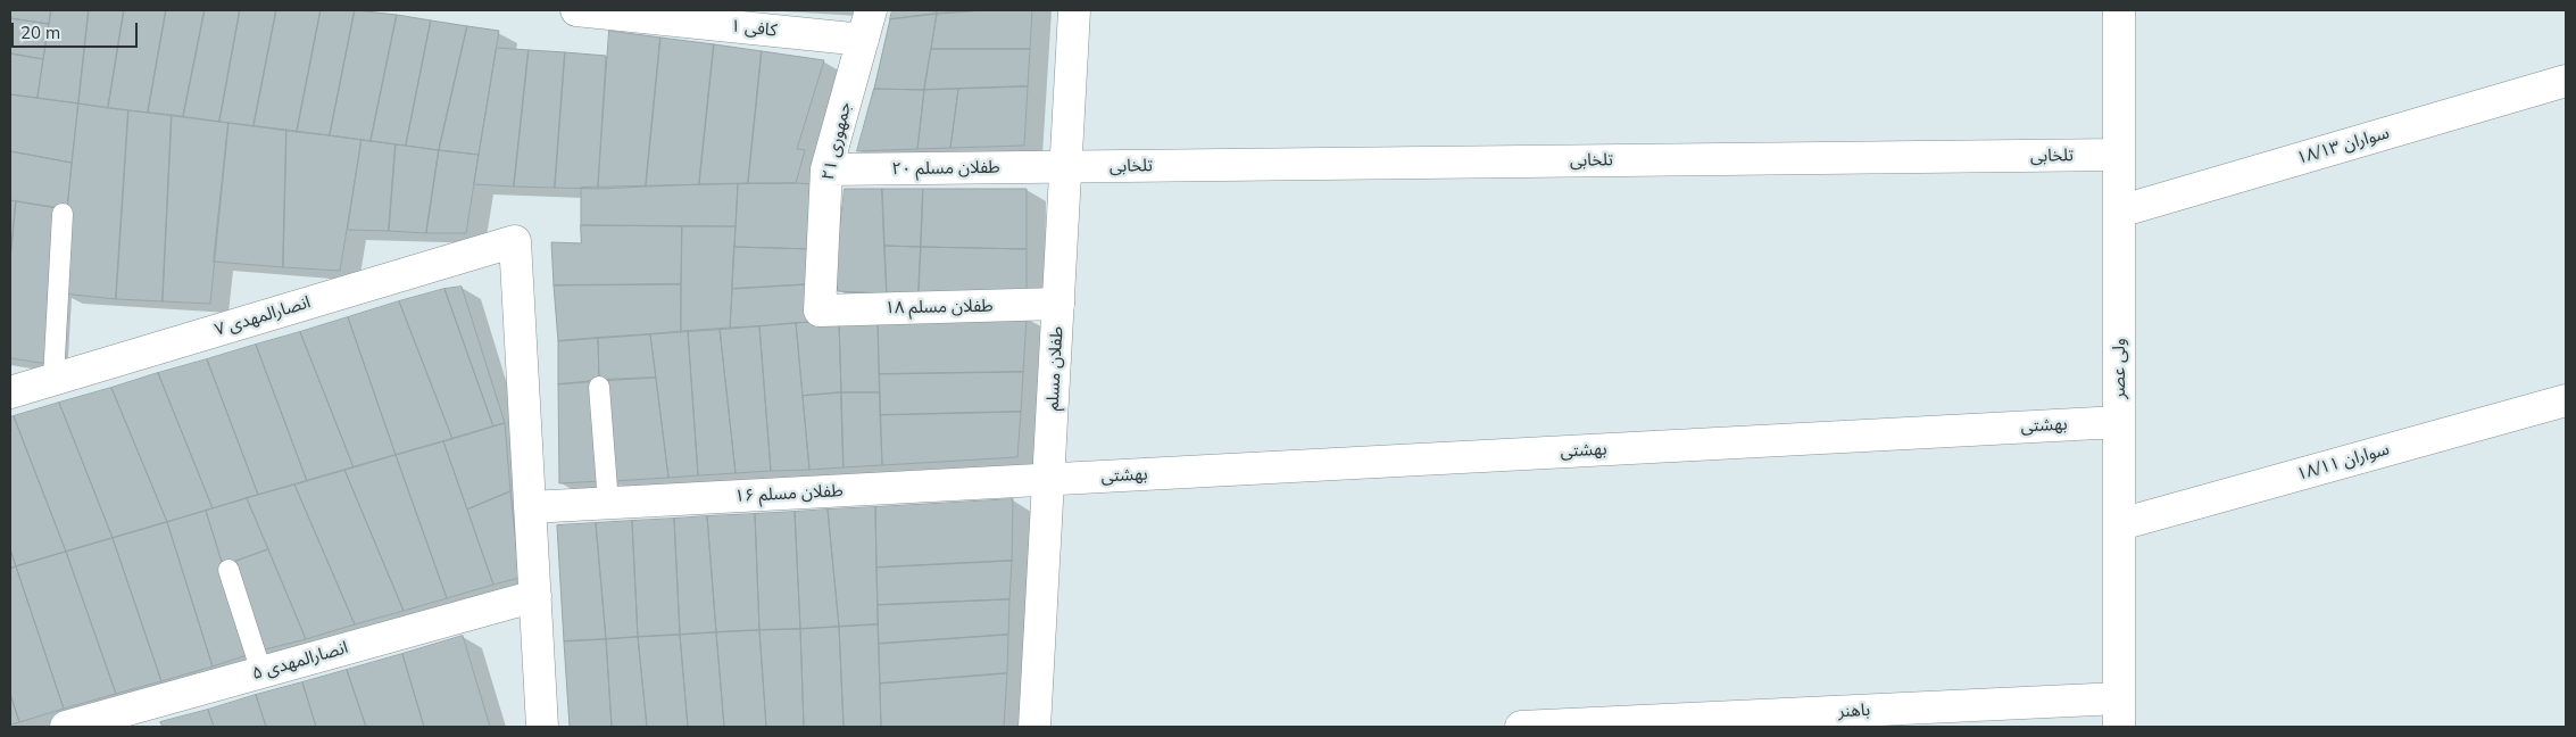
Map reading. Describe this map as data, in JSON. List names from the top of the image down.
{
  "streets": {
    "street": [
      "کافی ۱",
      "جمهوری ۲۱",
      "سواران ۱۸/۱۳",
      "تلخابی",
      "طفلان مسلم ۲۰",
      "طفلان مسلم ۱۸",
      "انصارالمهدی ۷",
      "طفلان مسلم",
      "ولی عصر",
      "بهشتی",
      "سواران ۱۸/۱۱",
      "طفلان مسلم ۱۶",
      "انصارالمهدی ۵",
      "باهنر"
    ]
  },
  "crossings": [
    ["کافی ۱", "جمهوری ۲۱"],
    ["جمهوری ۲۱", "طفلان مسلم ۲۰"],
    ["جمهوری ۲۱", "طفلان مسلم ۱۸"],
    ["سواران ۱۸/۱۳", "ولی عصر"],
    ["تلخابی", "طفلان مسلم ۲۰"],
    ["تلخابی", "طفلان مسلم"],
    ["تلخابی", "ولی عصر"],
    ["طفلان مسلم ۲۰", "طفلان مسلم"],
    ["طفلان مسلم ۱۸", "طفلان مسلم"],
    ["انصارالمهدی ۷", "طفلان مسلم ۱۶"],
    ["طفلان مسلم", "بهشتی"],
    ["طفلان مسلم", "طفلان مسلم ۱۶"],
    ["ولی عصر", "بهشتی"],
    ["ولی عصر", "سواران ۱۸/۱۱"],
    ["ولی عصر", "باهنر"],
    ["بهشتی", "طفلان مسلم ۱۶"]
  ],
  "scale_bar": "20 m"
}
